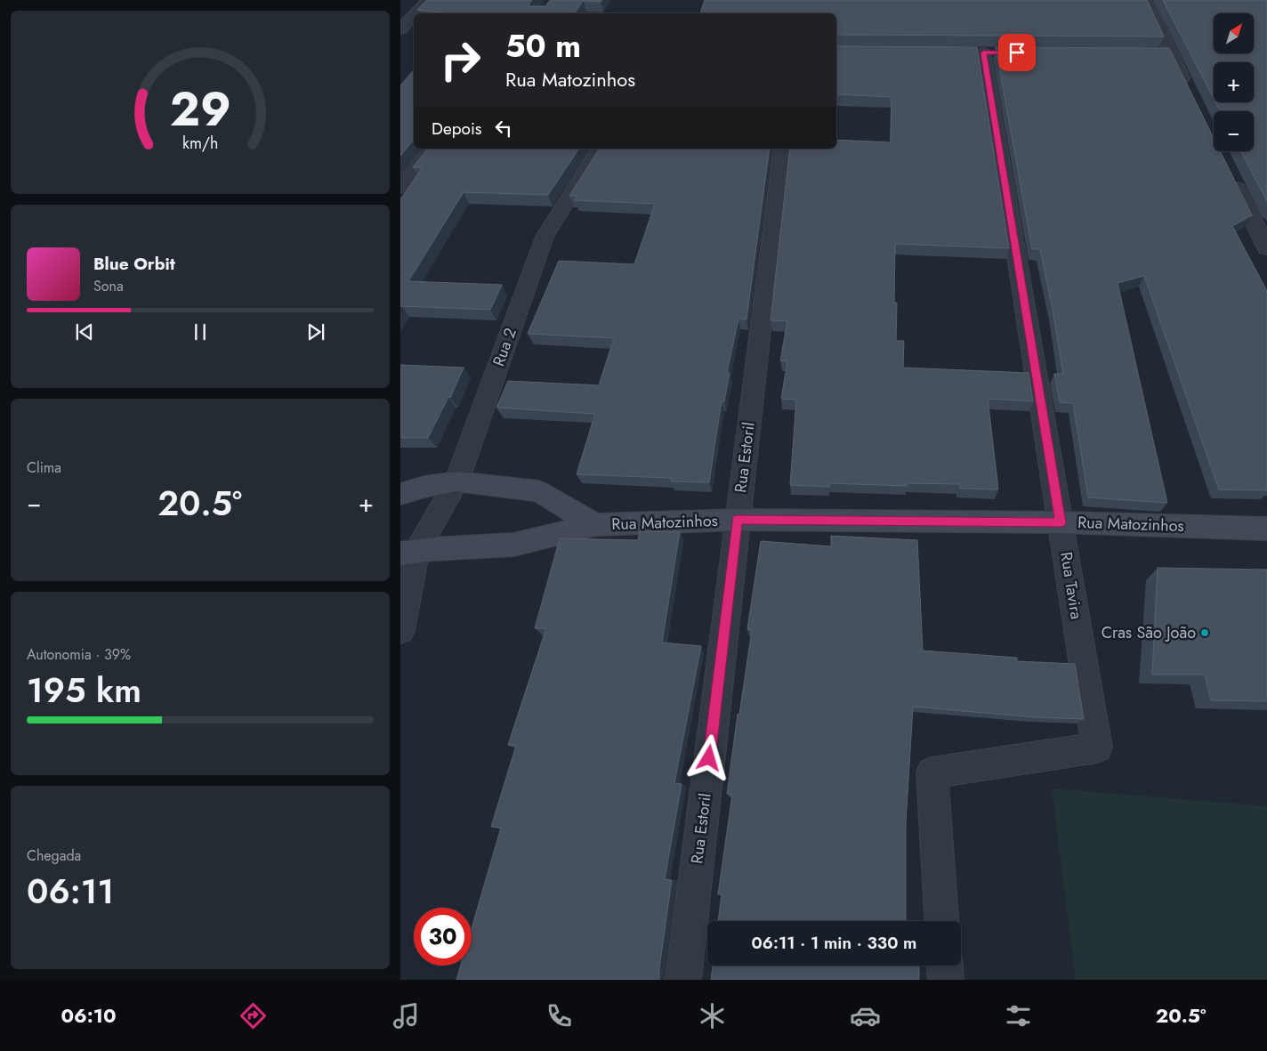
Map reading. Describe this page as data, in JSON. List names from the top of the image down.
{
  "streets": {
    "street": [
      "Rua 2",
      "Rua Estoril",
      "Rua Matozinhos",
      "Rua Tavira"
    ]
  },
  "crossings": [
    ["Rua 2", "Rua Matozinhos"],
    ["Rua Estoril", "Rua Matozinhos"],
    ["Rua Matozinhos", "Rua Tavira"]
  ],
  "places": ["Cras São João"],
  "north": "top right",
  "page": {
    "map_buttons": ["+", "−"],
    "turn": ["50 m", "Rua Matozinhos"],
    "then": "Depois",
    "song": ["Blue Orbit", "Sona"],
    "tile": [
      "Clima",
      ["Autonomia · 39%", "195 km"],
      ["Chegada", "06:11"]
    ],
    "heat": ["−", "20.5°", "+"],
    "limit": "30",
    "trip": "06:11 · 1 min · 330 m",
    "tabs": ["06:10", "20.5°"],
    "gauge": ["29", "km/h"]
  }
}
